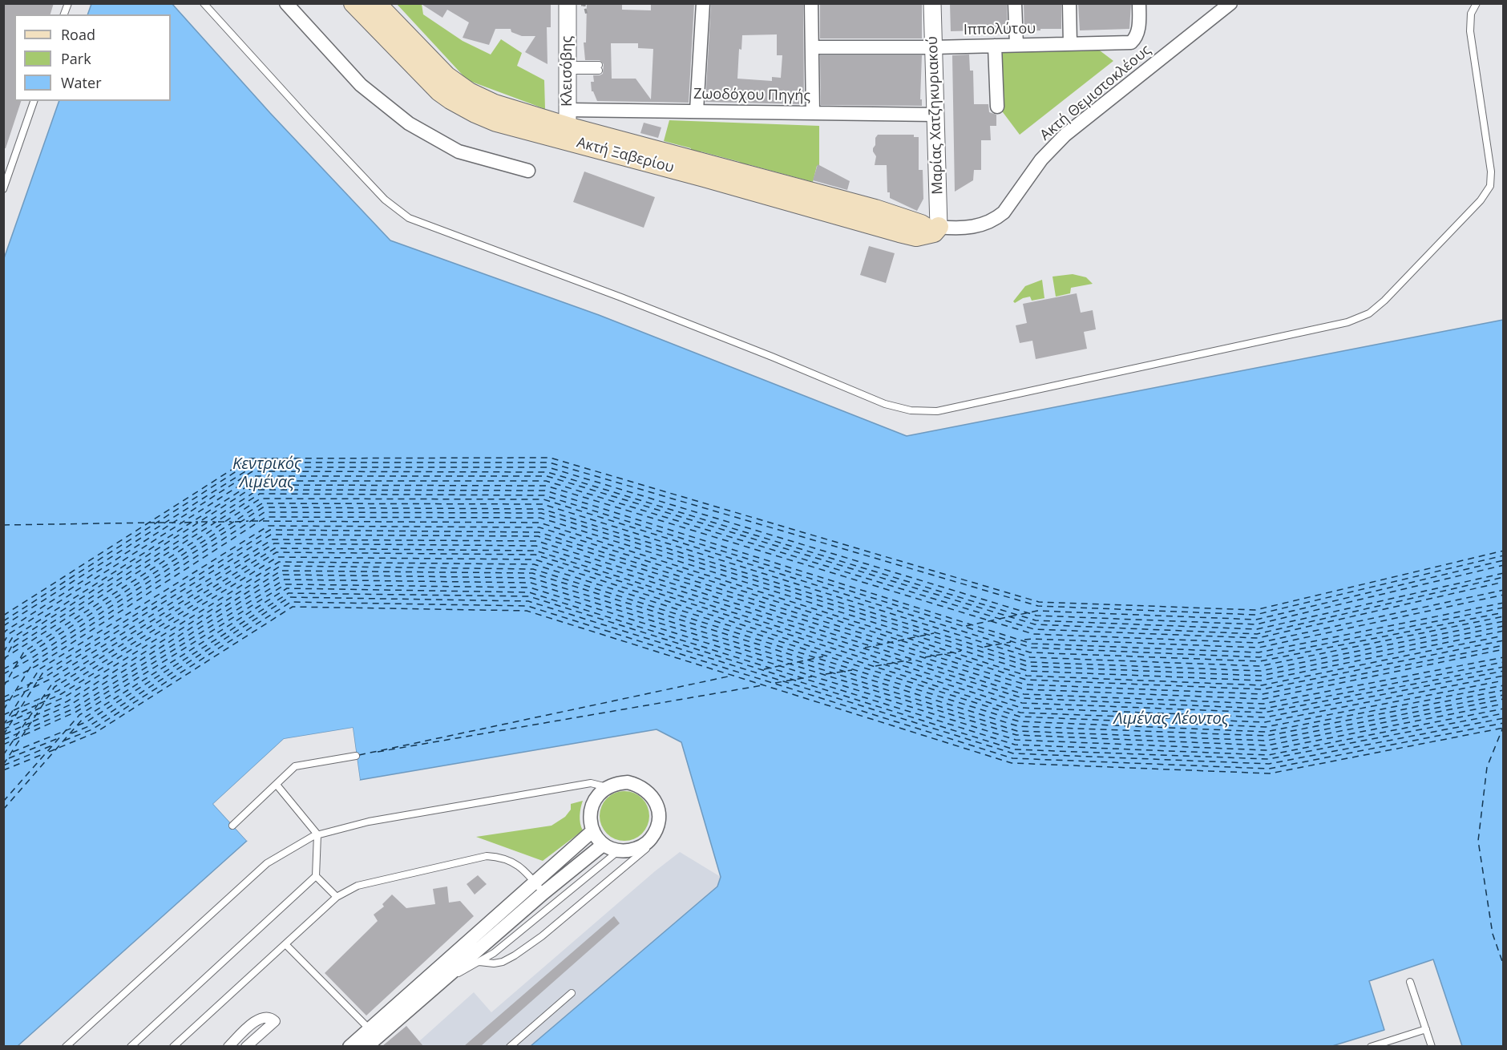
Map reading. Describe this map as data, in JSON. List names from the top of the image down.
{
  "streets": {
    "main road": ["Ακτή Ξαβερίου"],
    "street": [
      "Ιππολύτου",
      "Κλεισόβης",
      "Ακτή Θεμιστοκλέους",
      "Ζωοδόχου Πηγής",
      "Μαρίας Χατζηκυριακού"
    ]
  },
  "crossings": [
    ["Ιππολύτου", "Μαρίας Χατζηκυριακού"],
    ["Κλεισόβης", "Ζωοδόχου Πηγής"],
    ["Κλεισόβης", "Ακτή Ξαβερίου"],
    ["Ακτή Θεμιστοκλέους", "Μαρίας Χατζηκυριακού"],
    ["Ακτή Θεμιστοκλέους", "Ακτή Ξαβερίου"],
    ["Ζωοδόχου Πηγής", "Μαρίας Χατζηκυριακού"],
    ["Ζωοδόχου Πηγής", "Ακτή Ξαβερίου"],
    ["Μαρίας Χατζηκυριακού", "Ακτή Ξαβερίου"]
  ],
  "water": ["Κεντρικός Λιμένας", "Λιμένας Λέοντος"],
  "legend": ["Road", "Park", "Water"]
}
